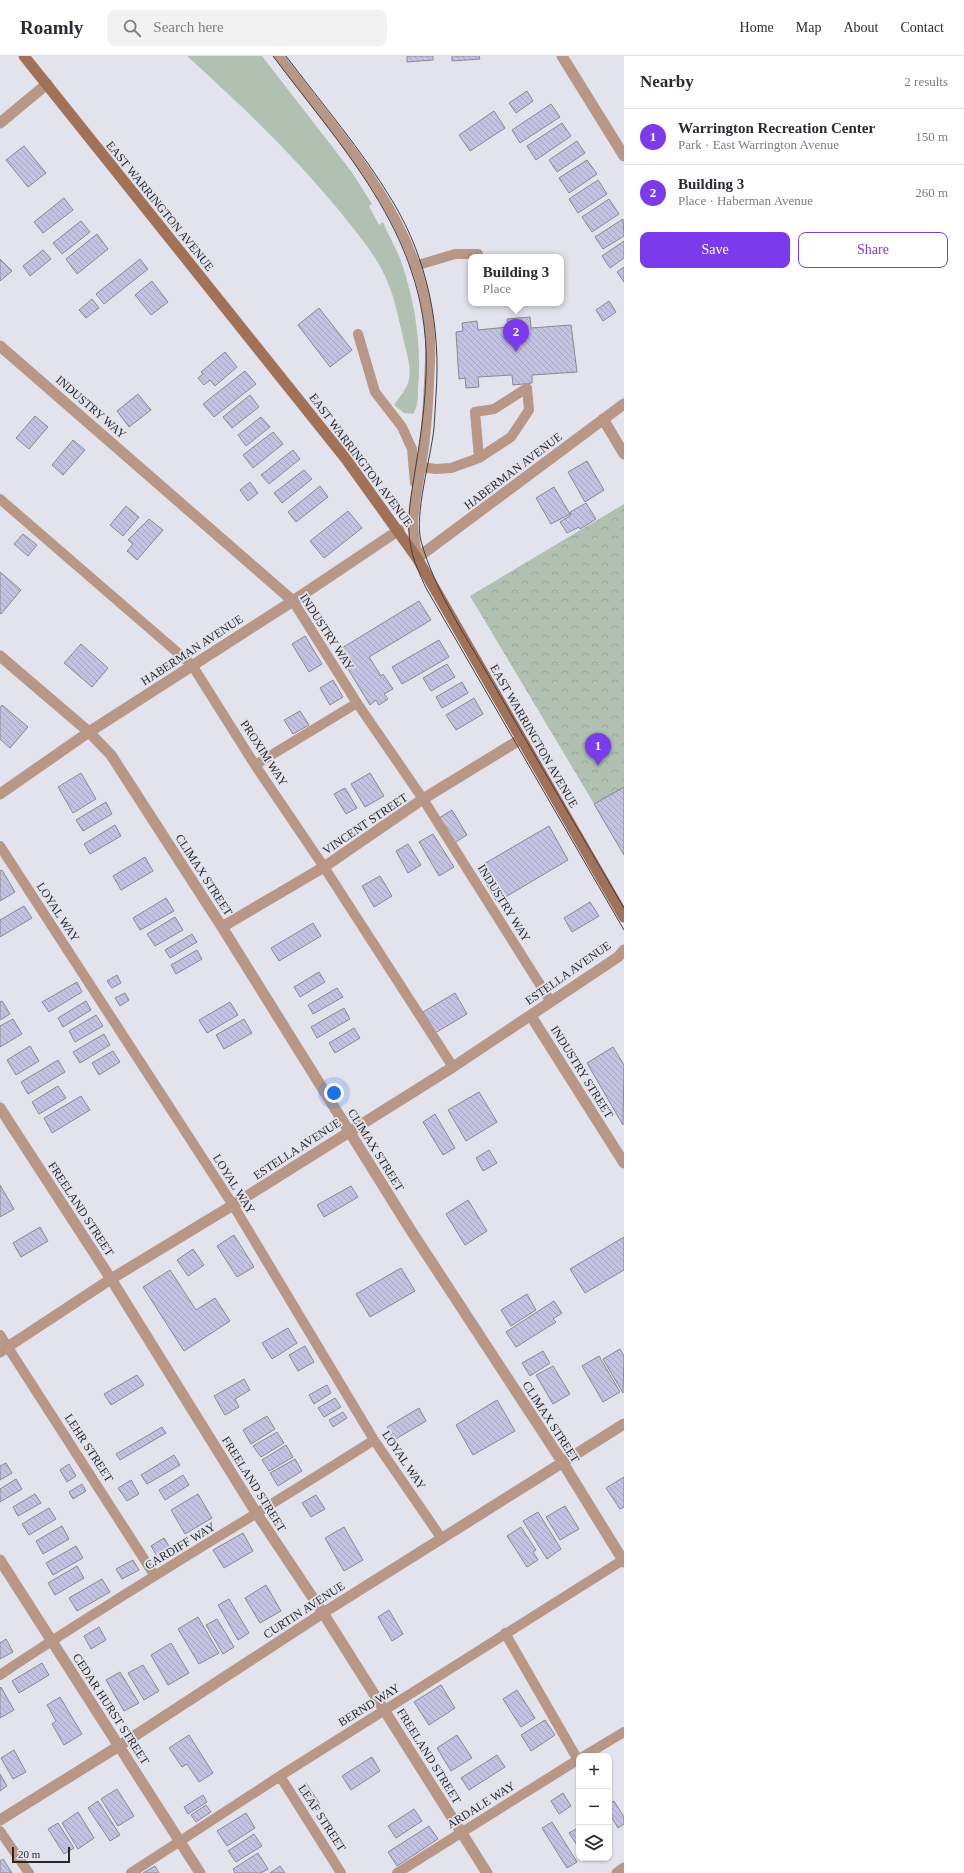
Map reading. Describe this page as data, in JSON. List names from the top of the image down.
{
  "streets": {
    "main road": ["EAST WARRINGTON AVENUE"],
    "street": [
      "INDUSTRY WAY",
      "HABERMAN AVENUE",
      "VINCENT STREET",
      "CLIMAX STREET",
      "ESTELLA AVENUE",
      "INDUSTRY STREET",
      "FREELAND STREET",
      "CURTIN AVENUE",
      "CEDAR HURST STREET"
    ],
    "lane": [
      "PROXIM WAY",
      "LOYAL WAY",
      "LEHR STREET",
      "CARDIFF WAY",
      "BERND WAY",
      "ARDALE WAY",
      "LEAF STREET"
    ]
  },
  "crossings": [
    ["EAST WARRINGTON AVENUE", "HABERMAN AVENUE"],
    ["EAST WARRINGTON AVENUE", "VINCENT STREET"],
    ["INDUSTRY WAY", "HABERMAN AVENUE"],
    ["INDUSTRY WAY", "VINCENT STREET"],
    ["INDUSTRY WAY", "ESTELLA AVENUE"],
    ["HABERMAN AVENUE", "PROXIM WAY"],
    ["HABERMAN AVENUE", "CLIMAX STREET"],
    ["PROXIM WAY", "VINCENT STREET"],
    ["PROXIM WAY", "ESTELLA AVENUE"],
    ["VINCENT STREET", "CLIMAX STREET"],
    ["CLIMAX STREET", "ESTELLA AVENUE"],
    ["CLIMAX STREET", "CURTIN AVENUE"],
    ["CLIMAX STREET", "BERND WAY"],
    ["LOYAL WAY", "ESTELLA AVENUE"],
    ["LOYAL WAY", "CARDIFF WAY"],
    ["LOYAL WAY", "CURTIN AVENUE"],
    ["ESTELLA AVENUE", "INDUSTRY STREET"],
    ["ESTELLA AVENUE", "FREELAND STREET"],
    ["ESTELLA AVENUE", "LEHR STREET"],
    ["FREELAND STREET", "CARDIFF WAY"],
    ["FREELAND STREET", "CURTIN AVENUE"],
    ["FREELAND STREET", "BERND WAY"],
    ["FREELAND STREET", "ARDALE WAY"],
    ["LEHR STREET", "CARDIFF WAY"],
    ["CARDIFF WAY", "CEDAR HURST STREET"],
    ["CURTIN AVENUE", "CEDAR HURST STREET"],
    ["BERND WAY", "CEDAR HURST STREET"],
    ["BERND WAY", "LEAF STREET"]
  ],
  "scale_bar": "20 m",
  "page": {
    "header": "Roamly",
    "search": "Search here",
    "nav": [
      "Home",
      "Map",
      "About",
      "Contact"
    ],
    "heading": ["Nearby", "2 results"],
    "list": [
      {
        "mark": "1",
        "name": "Warrington Recreation Center",
        "note": "Park · East Warrington Avenue",
        "value": "150 m"
      },
      {
        "mark": "2",
        "name": "Building 3",
        "note": "Place · Haberman Avenue",
        "value": "260 m"
      }
    ],
    "buttons": ["Save", "Share"],
    "popup": ["Building 3", "Place"],
    "pins": ["2", "1"],
    "map_buttons": ["+", "−"],
    "scale": "20 m"
  }
}
